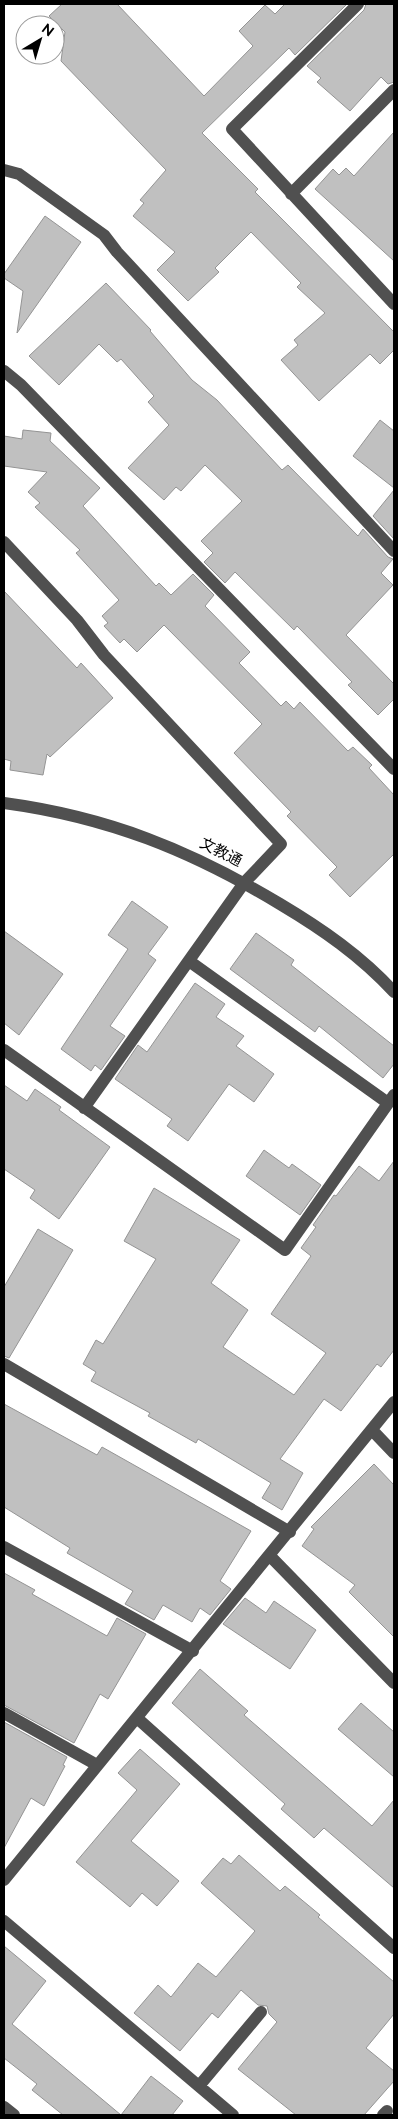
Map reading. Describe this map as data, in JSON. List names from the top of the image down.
{
  "streets": {
    "street": ["文教通"]
  },
  "north": "top right"
}
